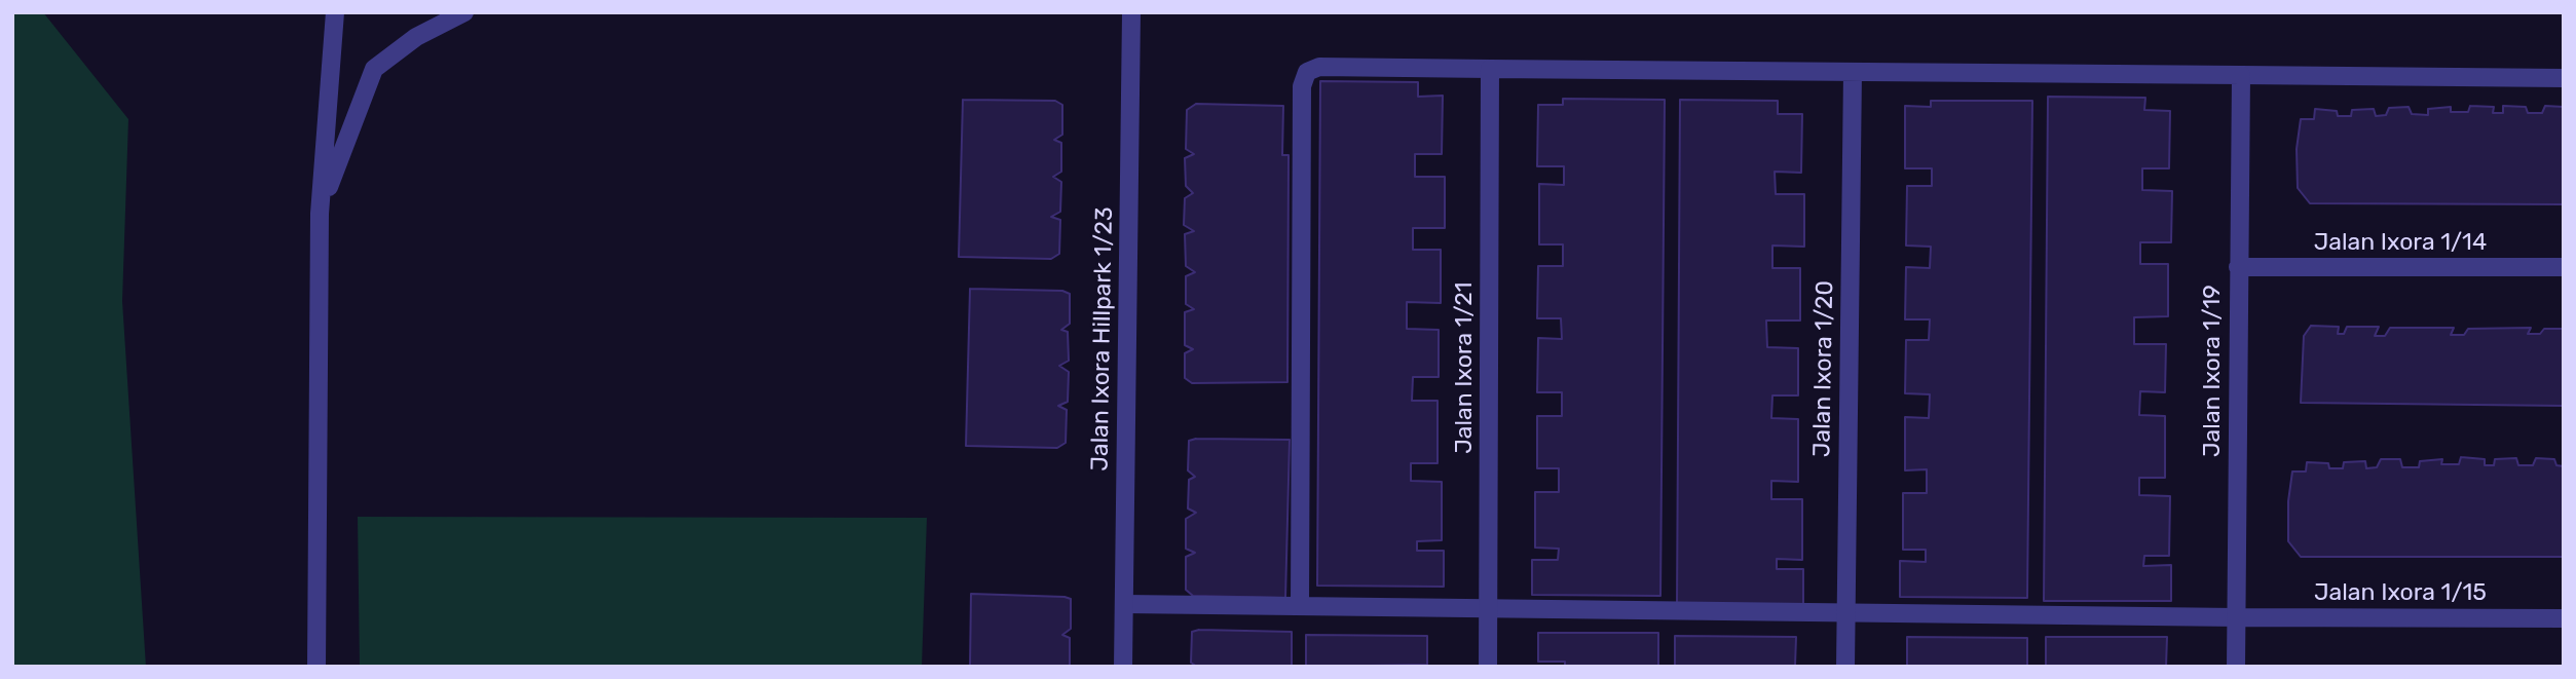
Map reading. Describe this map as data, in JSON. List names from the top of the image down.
{
  "streets": {
    "street": [
      "Jalan Ixora 1/14",
      "Jalan Ixora Hillpark 1/23",
      "Jalan Ixora 1/21",
      "Jalan Ixora 1/20",
      "Jalan Ixora 1/19",
      "Jalan Ixora 1/15"
    ]
  },
  "crossings": [
    ["Jalan Ixora 1/14", "Jalan Ixora 1/19"],
    ["Jalan Ixora Hillpark 1/23", "Jalan Ixora 1/15"],
    ["Jalan Ixora 1/21", "Jalan Ixora 1/15"],
    ["Jalan Ixora 1/20", "Jalan Ixora 1/15"],
    ["Jalan Ixora 1/19", "Jalan Ixora 1/15"]
  ]
}
